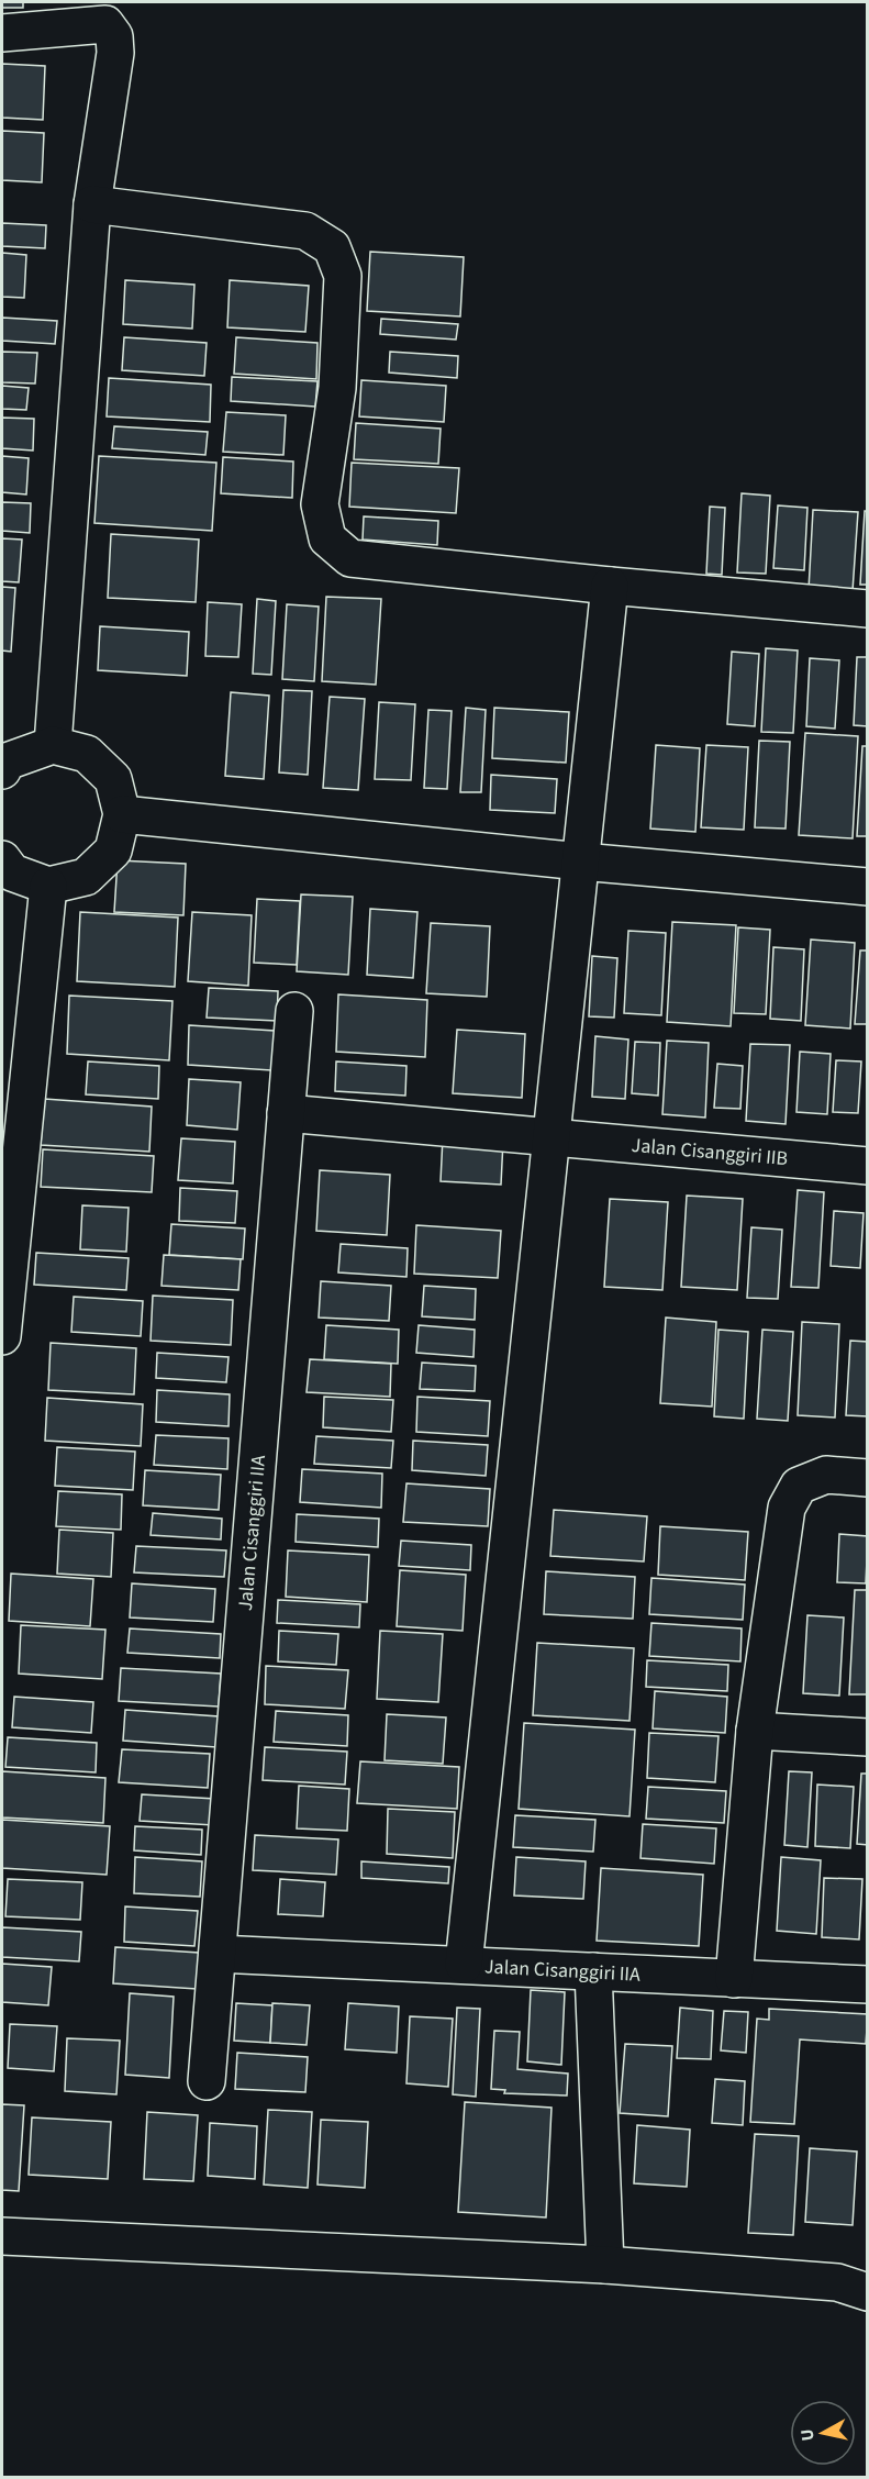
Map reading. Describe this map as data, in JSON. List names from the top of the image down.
{
  "streets": {
    "street": ["Jalan Cisanggiri IIB", "Jalan Cisanggiri IIA"]
  },
  "north": "left"
}
